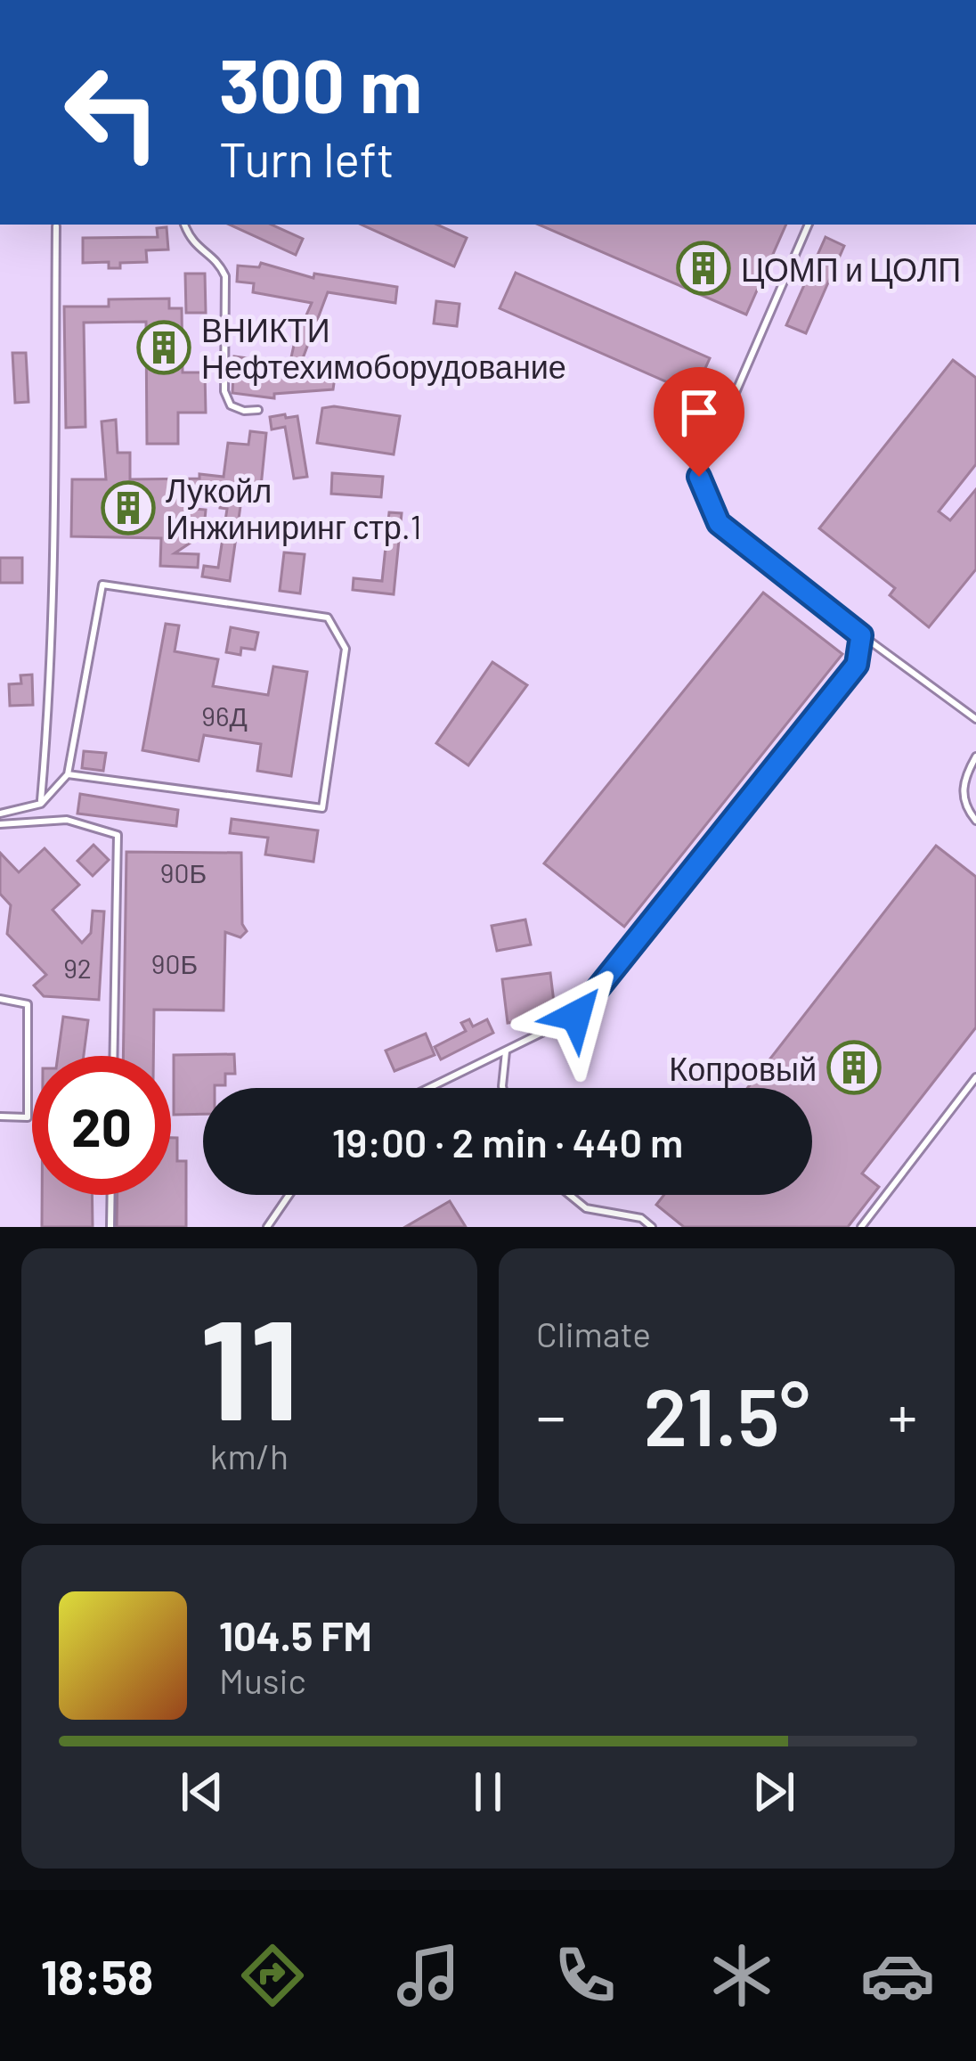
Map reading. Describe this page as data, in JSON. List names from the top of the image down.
{
  "places": {
    "building": [
      "ЦОМП и ЦОЛП",
      "ВНИКТИ Нефтехимоборудование",
      "Лукойл Инжиниринг стр.1",
      "Копровый"
    ]
  },
  "house_numbers": [
    "96Д",
    "90Б",
    "90Б",
    "92"
  ],
  "page": {
    "turn": ["300 m", "Turn left"],
    "limit": "20",
    "trip": "19:00 · 2 min · 440 m",
    "tile": [
      ["11", "km/h"],
      "Climate"
    ],
    "heat": ["−", "21.5°", "+"],
    "song": ["104.5 FM", "Music"],
    "tabs": "18:58"
  }
}
